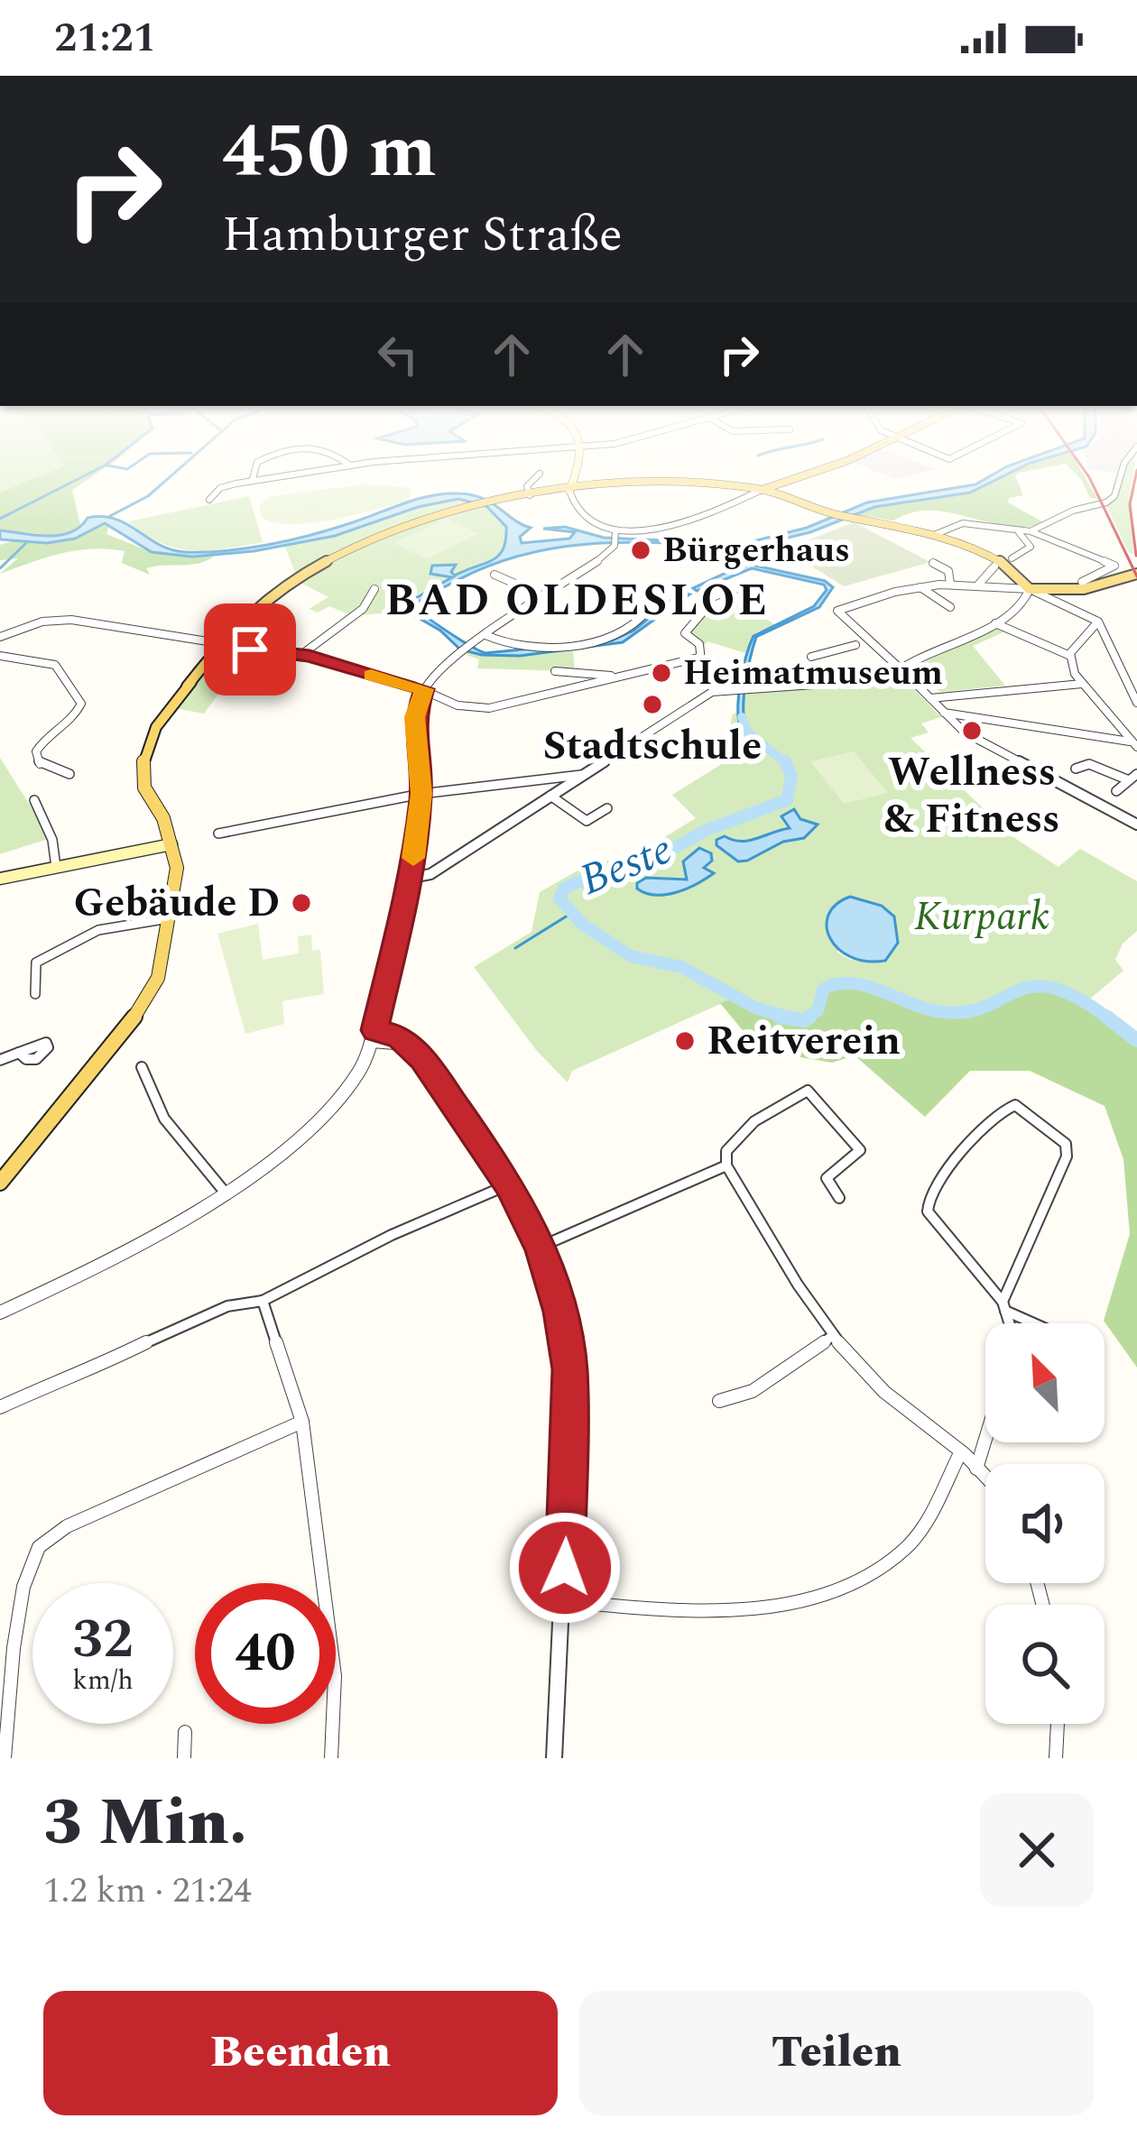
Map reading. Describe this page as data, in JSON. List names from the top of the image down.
{
  "districts": ["BAD OLDESLOE"],
  "water": ["Beste"],
  "parks": ["Kurpark"],
  "places": [
    "Bürgerhaus",
    "Heimatmuseum",
    "Stadtschule",
    "Wellness & Fitness",
    "Gebäude D",
    "Reitverein"
  ],
  "north": "top left",
  "page": {
    "status": "21:21",
    "turn": ["450 m", "Hamburger Straße"],
    "speed": "32 km/h",
    "limit": "40",
    "heading": ["3 Min.", "1.2 km · 21:24"],
    "buttons": ["Beenden", "Teilen"]
  }
}
